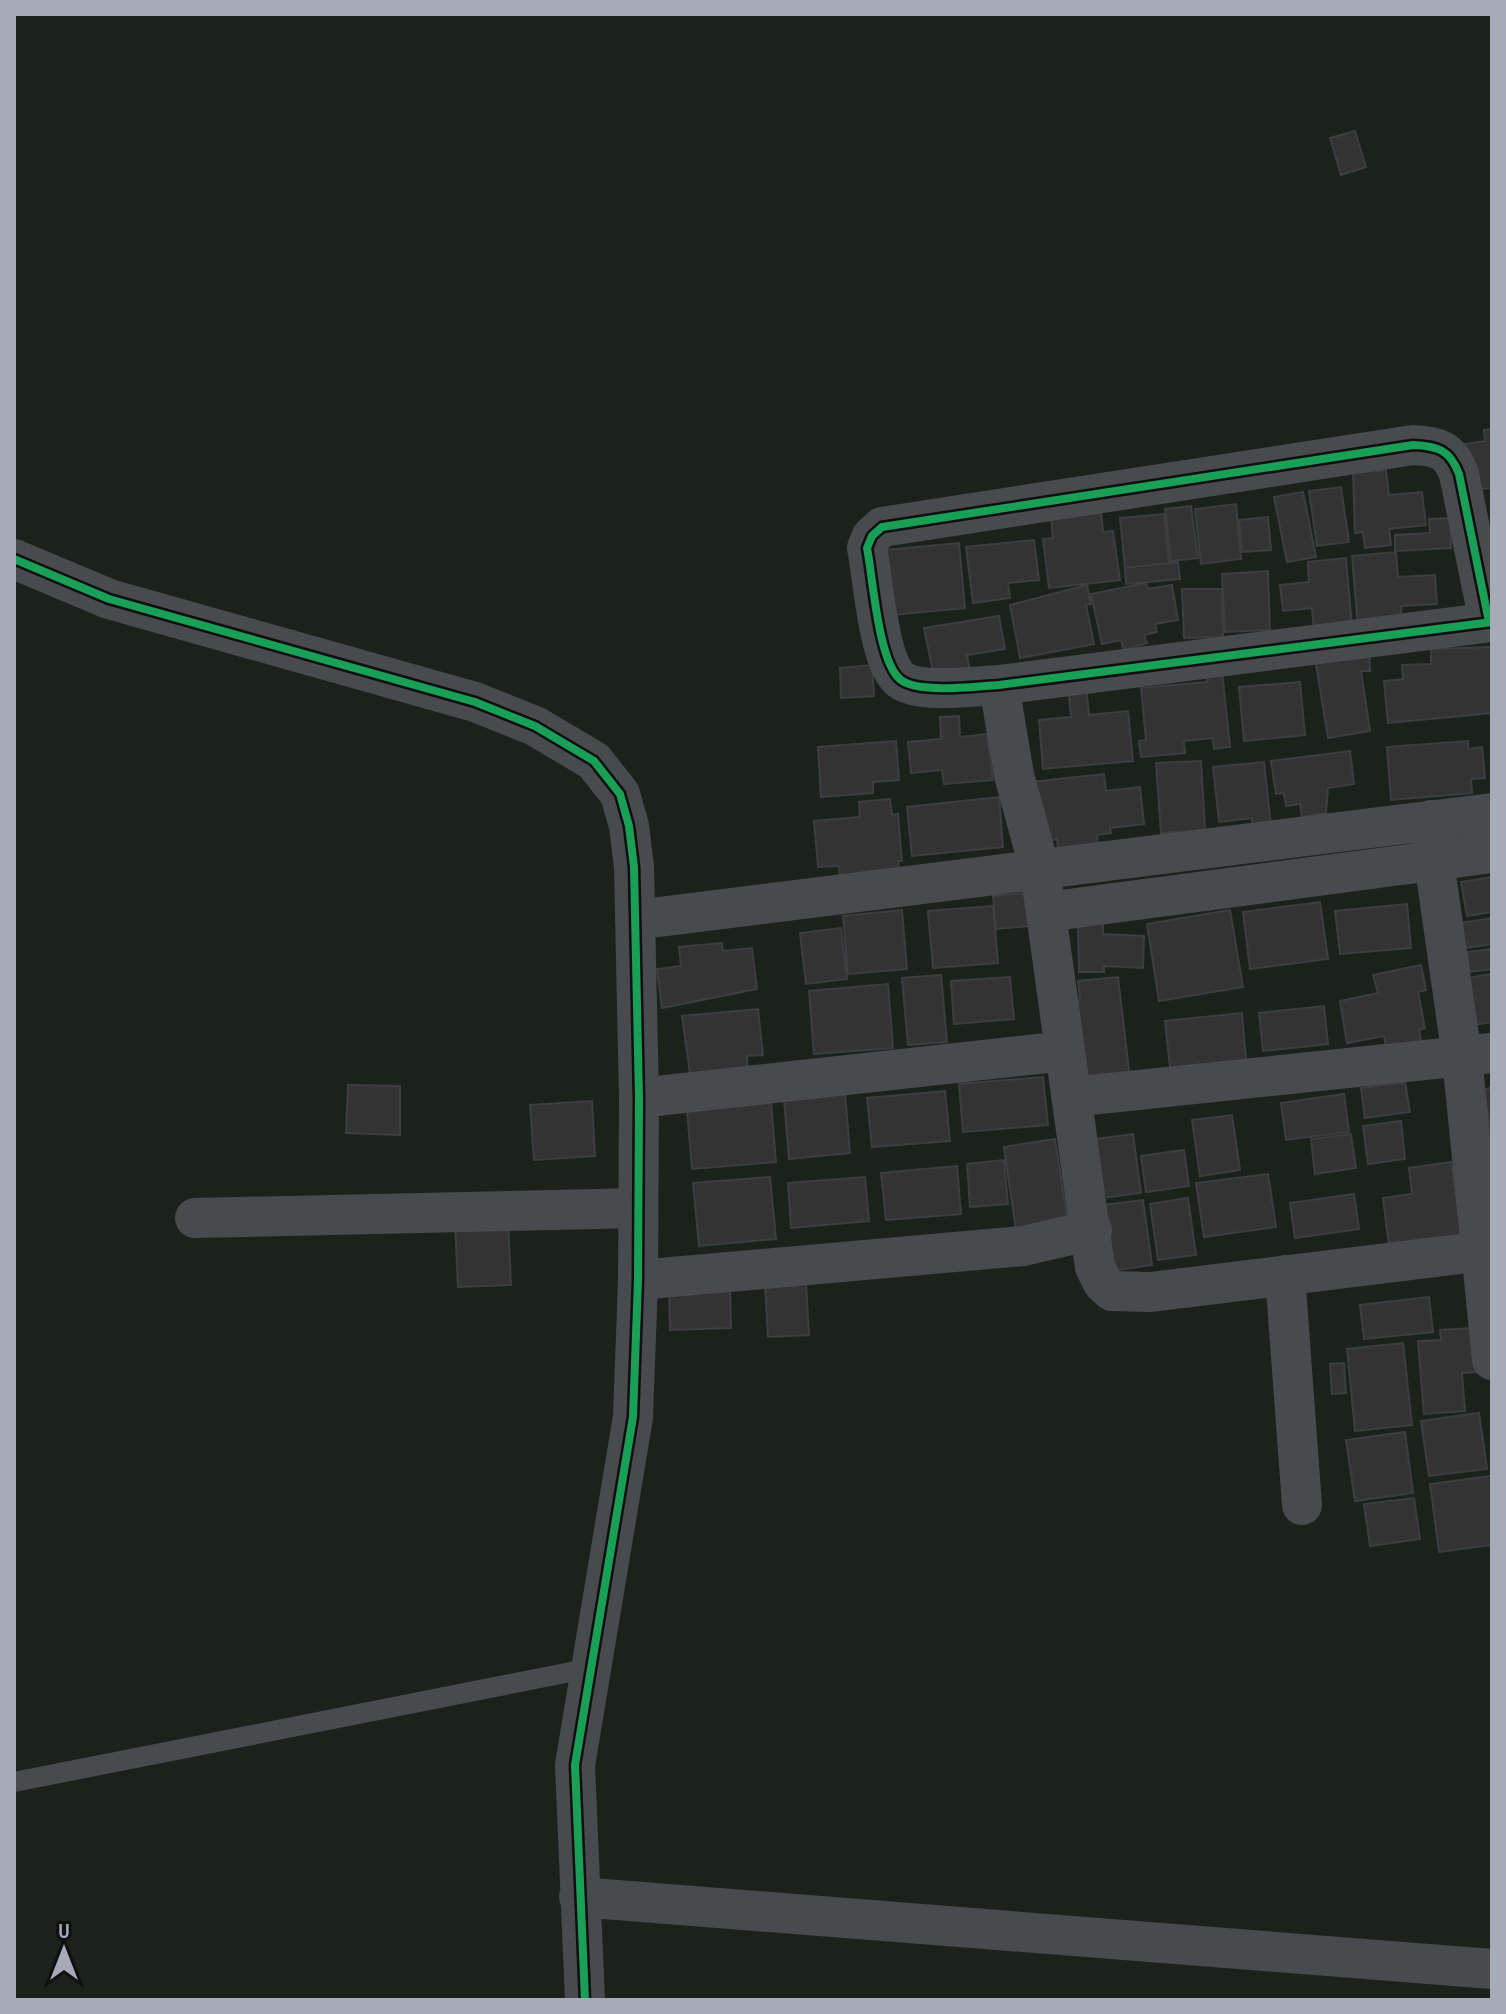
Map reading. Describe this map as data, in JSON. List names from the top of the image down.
{
  "north": "top"
}
